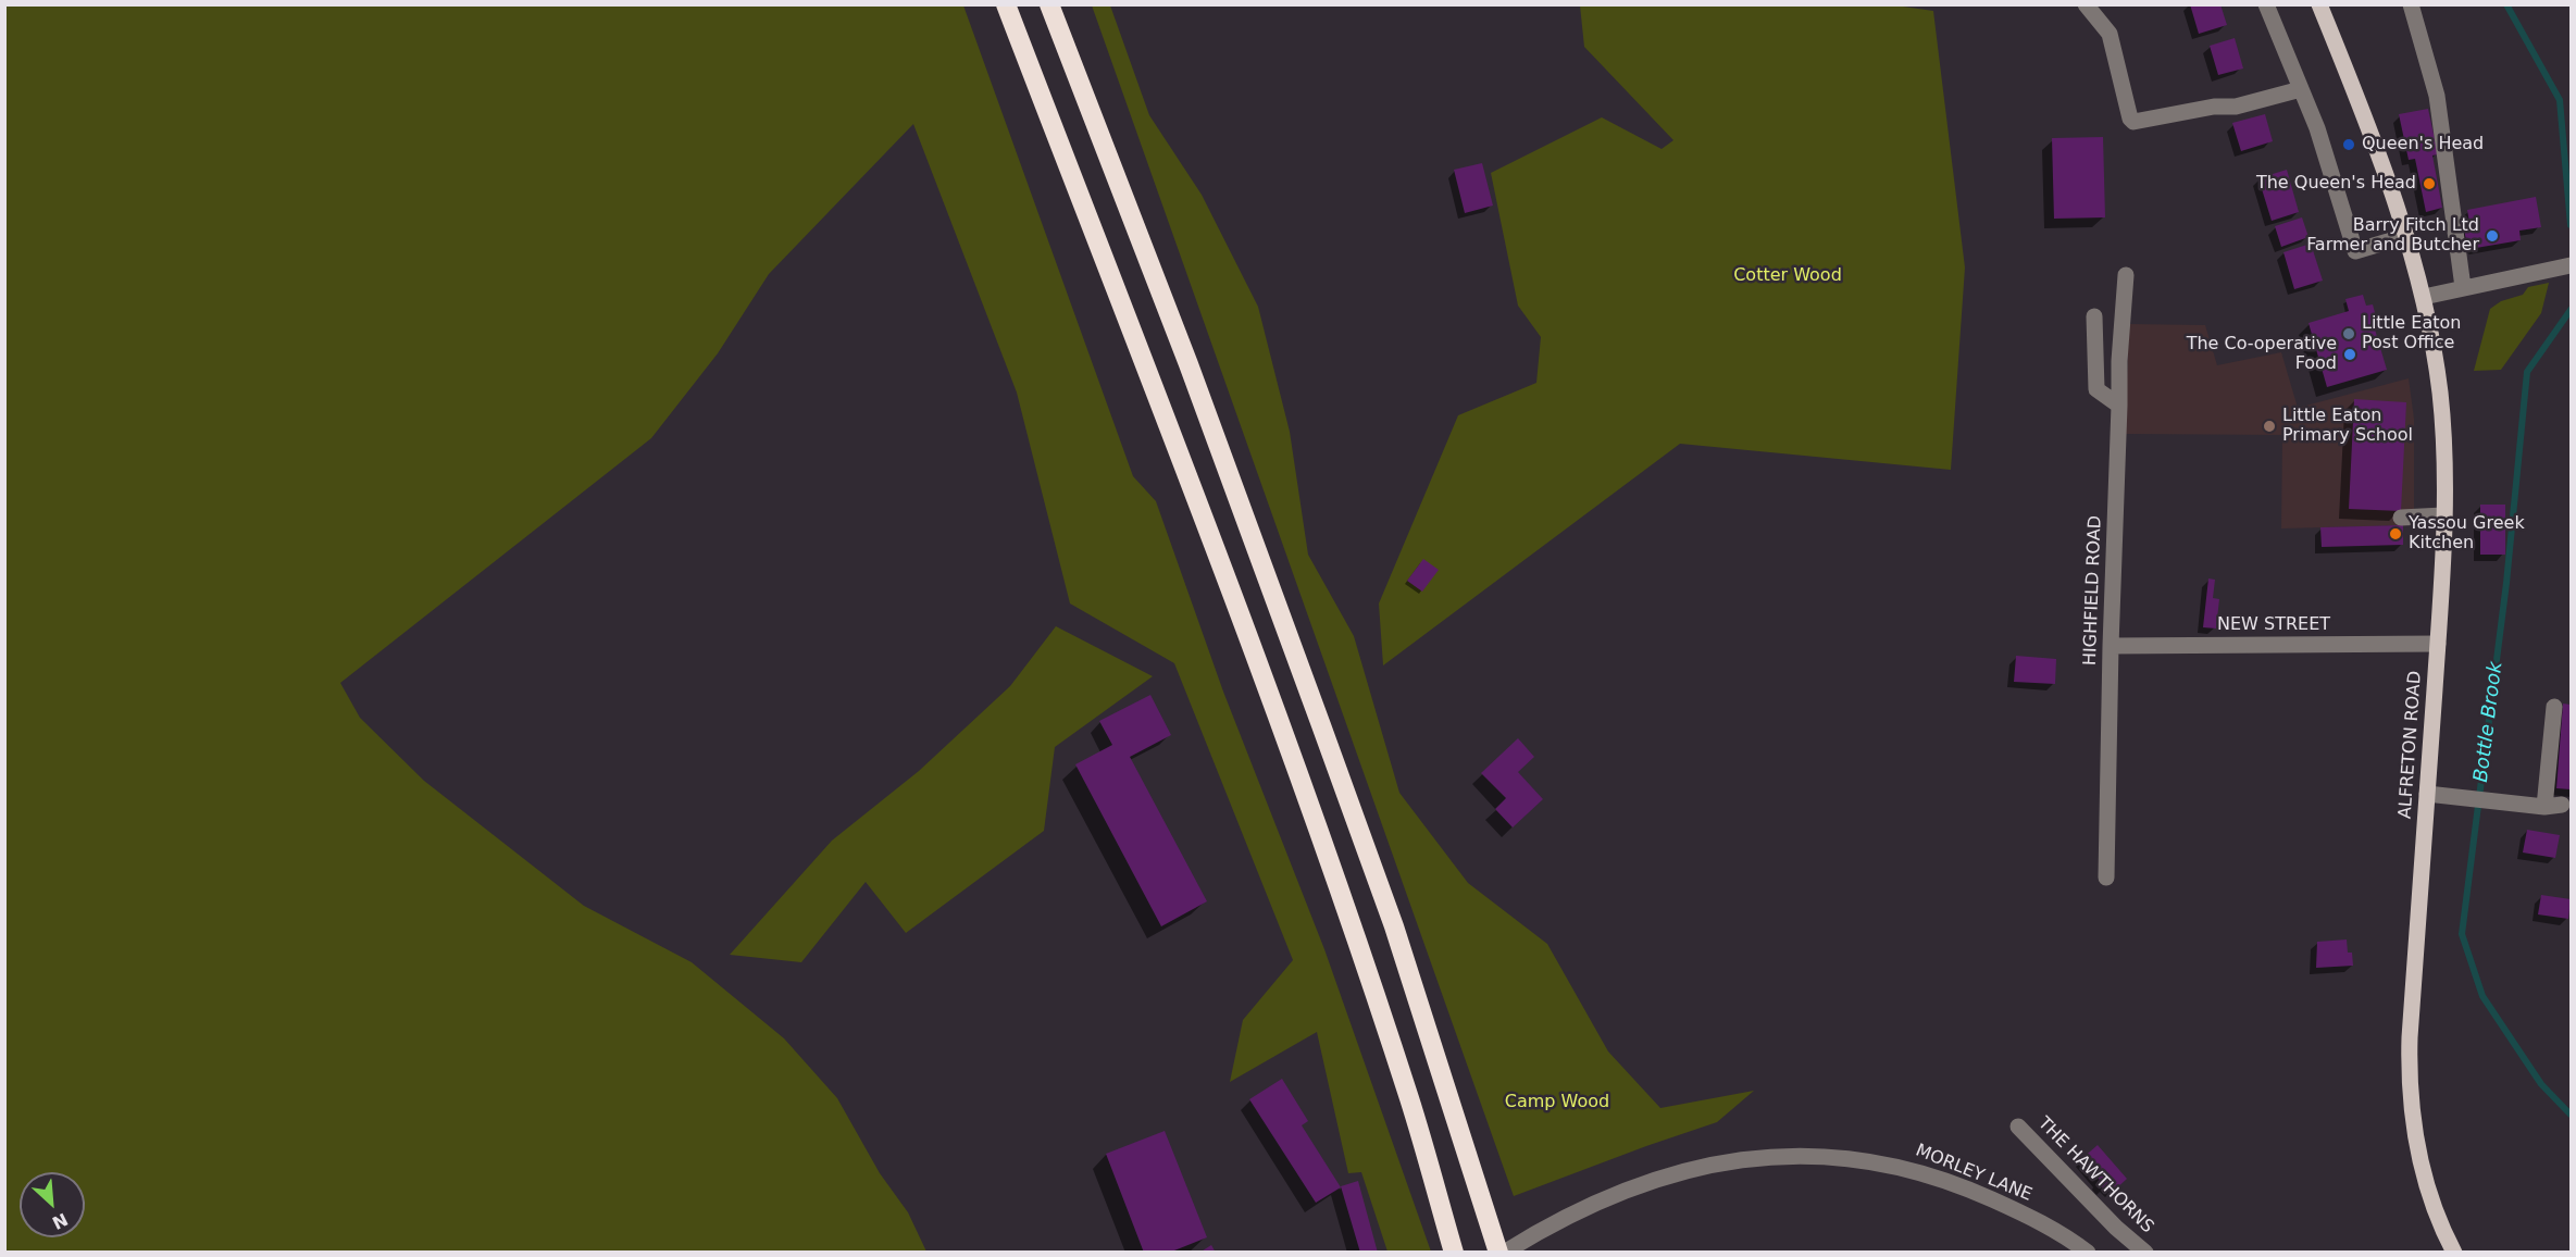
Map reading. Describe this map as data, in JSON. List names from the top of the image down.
{
  "streets": {
    "main road": ["ALFRETON ROAD"],
    "street": [
      "HIGHFIELD ROAD",
      "NEW STREET",
      "MORLEY LANE",
      "THE HAWTHORNS"
    ]
  },
  "crossings": [
    ["HIGHFIELD ROAD", "NEW STREET"],
    ["NEW STREET", "ALFRETON ROAD"]
  ],
  "water": ["Bottle Brook"],
  "parks": ["Cotter Wood", "Camp Wood"],
  "places": [
    "Queen's Head",
    "The Queen's Head",
    "Barry Fitch Ltd Farmer and Butcher",
    "Little Eaton Post Office",
    "The Co-operative Food",
    "Little Eaton Primary School",
    "Yassou Greek Kitchen"
  ],
  "north": "bottom right"
}
